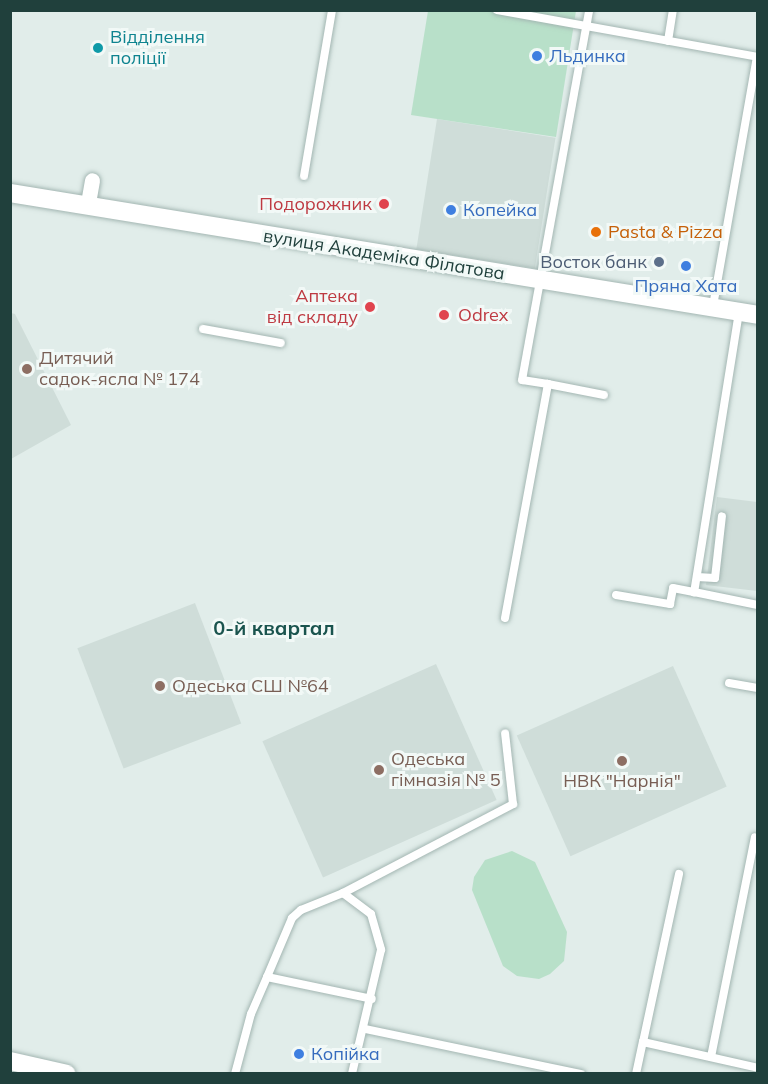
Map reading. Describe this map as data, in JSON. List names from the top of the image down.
{
  "streets": {
    "main road": ["вулиця Академіка Філатова"]
  },
  "districts": ["0-й квартал"],
  "places": [
    "Відділення поліції",
    "Льдинка",
    "Подорожник",
    "Копейка",
    "Pasta & Pizza",
    "Восток банк",
    "Пряна Хата",
    "Аптека від складу",
    "Odrex",
    "Дитячий садок-ясла № 174",
    "Одеська СШ №64",
    "НВК \"Нарнія\"",
    "Одеська гімназія № 5",
    "Копійка"
  ]
}
